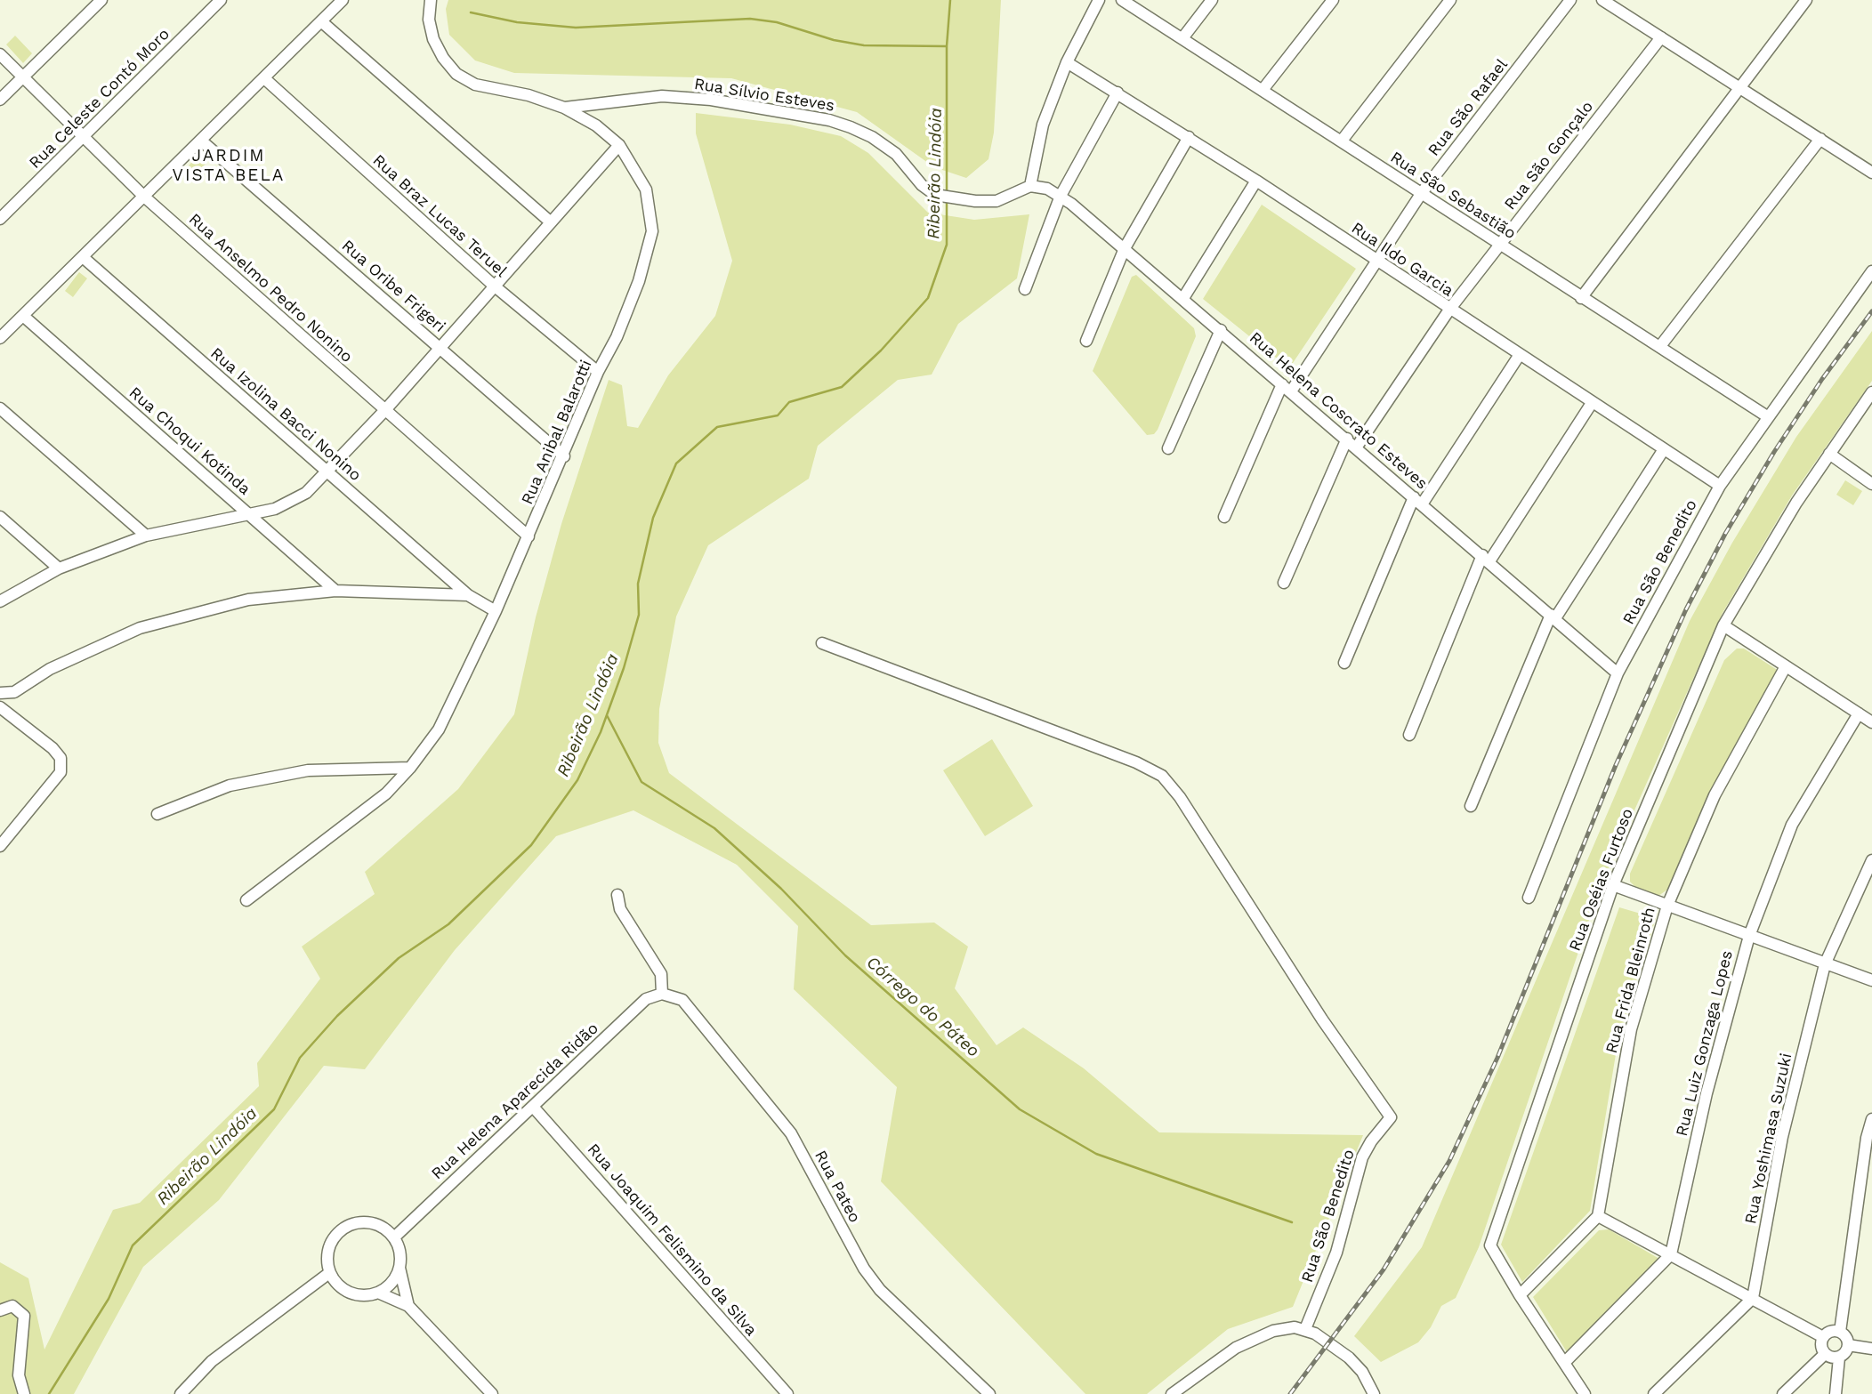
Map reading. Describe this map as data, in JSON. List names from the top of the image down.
{
  "streets": {
    "street": [
      "Rua Sílvio Esteves",
      "Rua Celeste Contó Moro",
      "Rua São Rafael",
      "Rua São Gonçalo",
      "Rua São Sebastião",
      "Rua Braz Lucas Teruel",
      "Rua Ildo Garcia",
      "Rua Oribe Frigeri",
      "Rua Anselmo Pedro Nonino",
      "Rua Helena Coscrato Esteves",
      "Rua Izolina Bacci Nonino",
      "Rua Anibal Balarotti",
      "Rua Choqui Kotinda",
      "Rua São Benedito",
      "Rua Oséias Furtoso",
      "Rua Frida Bleinroth",
      "Rua Luiz Gonzaga Lopes",
      "Rua Helena Aparecida Ridão",
      "Rua Yoshimasa Suzuki",
      "Rua Pateo",
      "Rua Joaquim Felismino da Silva"
    ]
  },
  "crossings": [
    ["Rua Sílvio Esteves", "Rua Helena Coscrato Esteves"],
    ["Rua Sílvio Esteves", "Rua Anibal Balarotti"],
    ["Rua Celeste Contó Moro", "Rua Anselmo Pedro Nonino"],
    ["Rua São Rafael", "Rua São Sebastião"],
    ["Rua São Rafael", "Rua Ildo Garcia"],
    ["Rua São Rafael", "Rua Helena Coscrato Esteves"],
    ["Rua São Gonçalo", "Rua São Sebastião"],
    ["Rua São Gonçalo", "Rua Ildo Garcia"],
    ["Rua São Gonçalo", "Rua Helena Coscrato Esteves"],
    ["Rua São Sebastião", "Rua São Benedito"],
    ["Rua Braz Lucas Teruel", "Rua Anibal Balarotti"],
    ["Rua Ildo Garcia", "Rua São Benedito"],
    ["Rua Oribe Frigeri", "Rua Anibal Balarotti"],
    ["Rua Anselmo Pedro Nonino", "Rua Anibal Balarotti"],
    ["Rua Helena Coscrato Esteves", "Rua São Benedito"],
    ["Rua Izolina Bacci Nonino", "Rua Anibal Balarotti"],
    ["Rua Helena Aparecida Ridão", "Rua Pateo"],
    ["Rua Helena Aparecida Ridão", "Rua Joaquim Felismino da Silva"]
  ],
  "districts": ["JARDIM VISTA BELA"],
  "water": ["Ribeirão Lindóia", "Córrego do Páteo"]
}
